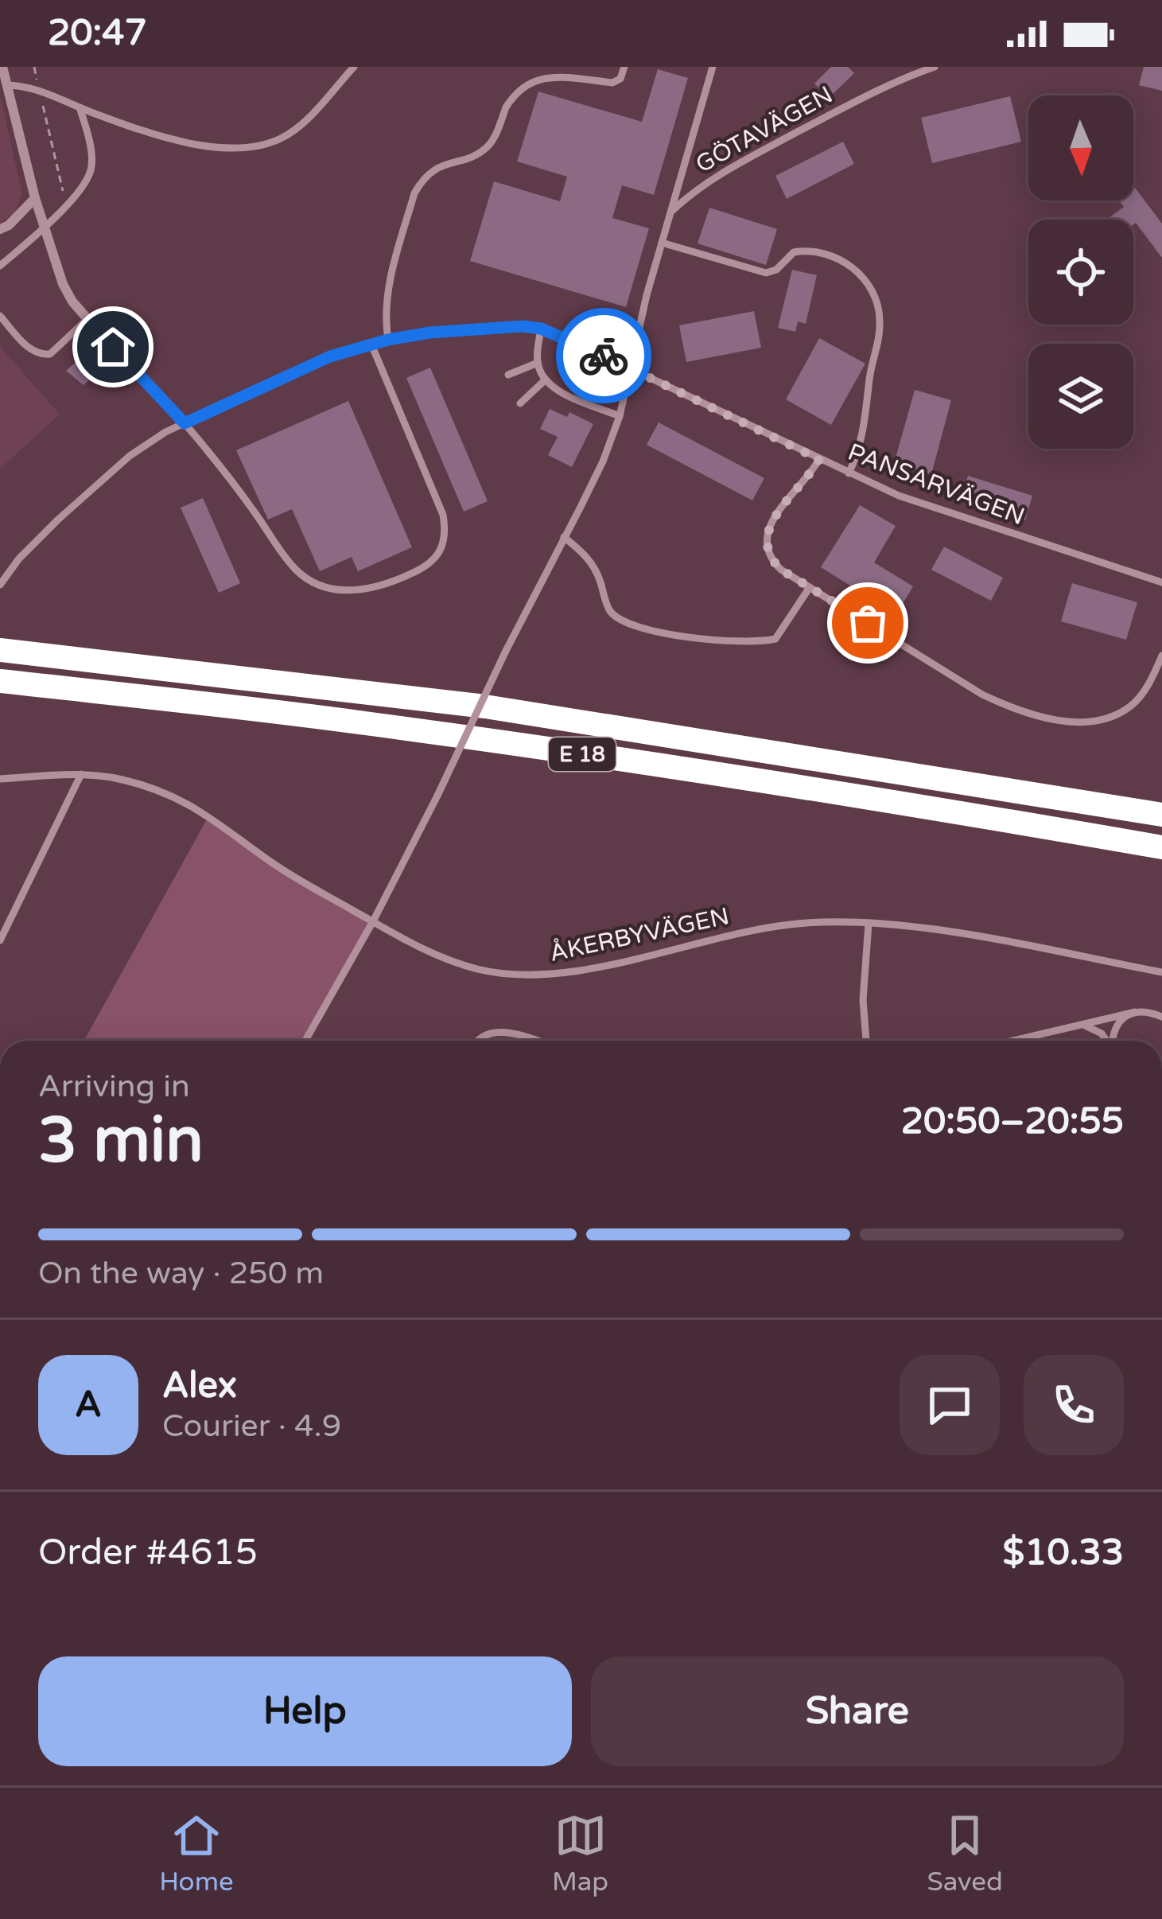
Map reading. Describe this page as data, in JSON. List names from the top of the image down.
{
  "streets": {
    "highway": ["E 18"],
    "lane": ["GÖTAVÄGEN", "PANSARVÄGEN", "ÅKERBYVÄGEN"]
  },
  "north": "bottom",
  "page": {
    "status": "20:47",
    "heading": ["3 min", "Arriving in", "20:50–20:55"],
    "panel": [
      "Alex",
      "Courier · 4.9",
      "Order #4615",
      "$10.33"
    ],
    "bar": "On the way · 250 m",
    "round": "A",
    "buttons": ["Help", "Share"],
    "tabs": ["Home", "Map", "Saved"]
  }
}
